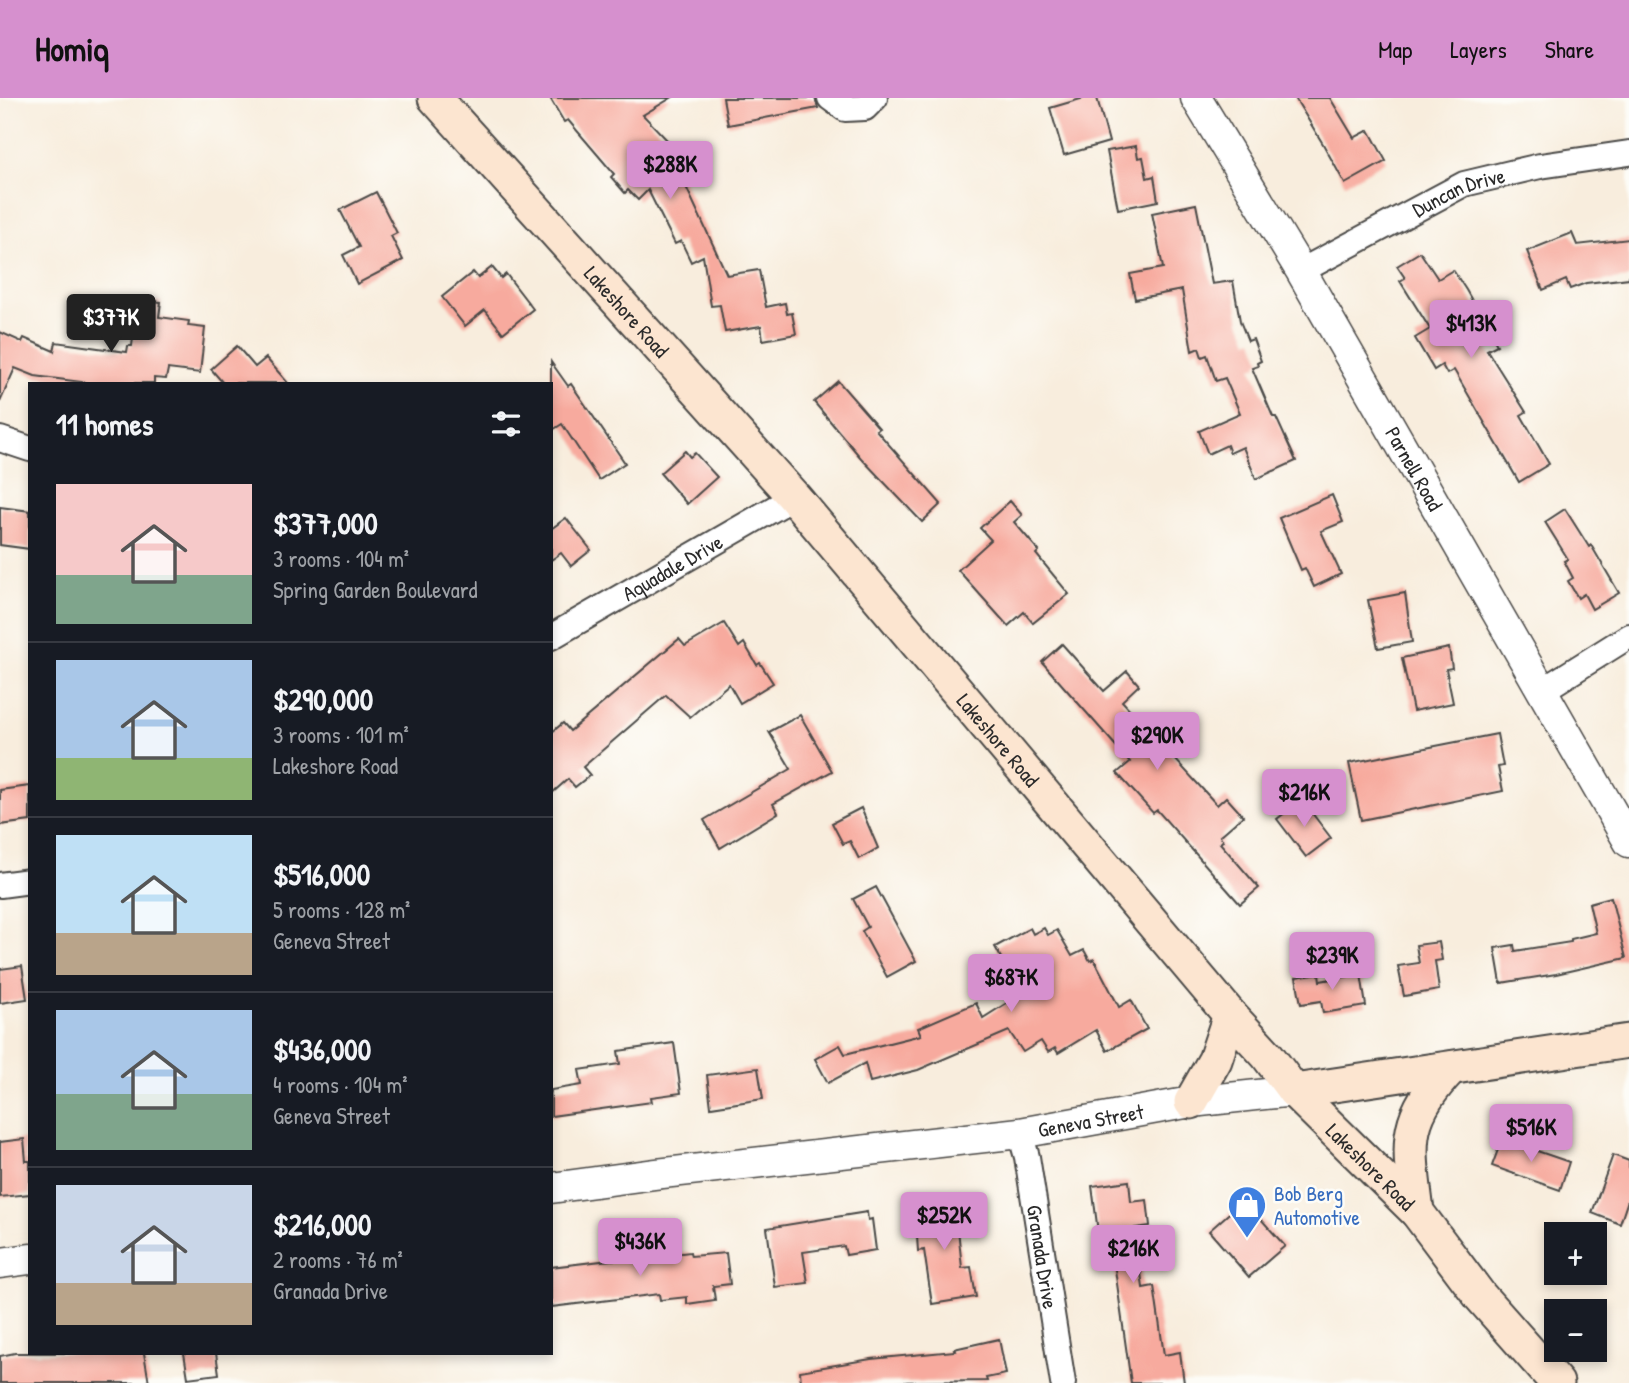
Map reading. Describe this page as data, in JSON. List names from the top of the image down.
{
  "streets": {
    "main road": ["Lakeshore Road", "Geneva Street"],
    "street": [
      "Duncan Drive",
      "Parnell Road",
      "Aquadale Drive",
      "Granada Drive"
    ]
  },
  "crossings": [
    ["Duncan Drive", "Parnell Road"],
    ["Lakeshore Road", "Aquadale Drive"],
    ["Lakeshore Road", "Geneva Street"],
    ["Geneva Street", "Granada Drive"]
  ],
  "places": {
    "shop": ["Bob Berg Automotive"]
  },
  "page": {
    "header": "Homiq",
    "nav": ["Map", "Layers", "Share"],
    "price": [
      "$288K",
      "$377K",
      "$413K",
      "$290K",
      "$216K",
      "$239K",
      "$687K",
      "$516K",
      "$252K",
      "$436K",
      "$216K"
    ],
    "heading": "11 homes",
    "list": [
      {
        "name": "$377,000",
        "note": "3 rooms · 104 m² · Spring Garden Boulevard"
      },
      {
        "name": "$290,000",
        "note": "3 rooms · 101 m² · Lakeshore Road"
      },
      {
        "name": "$516,000",
        "note": "5 rooms · 128 m² · Geneva Street"
      },
      {
        "name": "$436,000",
        "note": "4 rooms · 104 m² · Geneva Street"
      },
      {
        "name": "$216,000",
        "note": "2 rooms · 76 m² · Granada Drive"
      }
    ],
    "map_buttons": ["+", "−"]
  }
}
